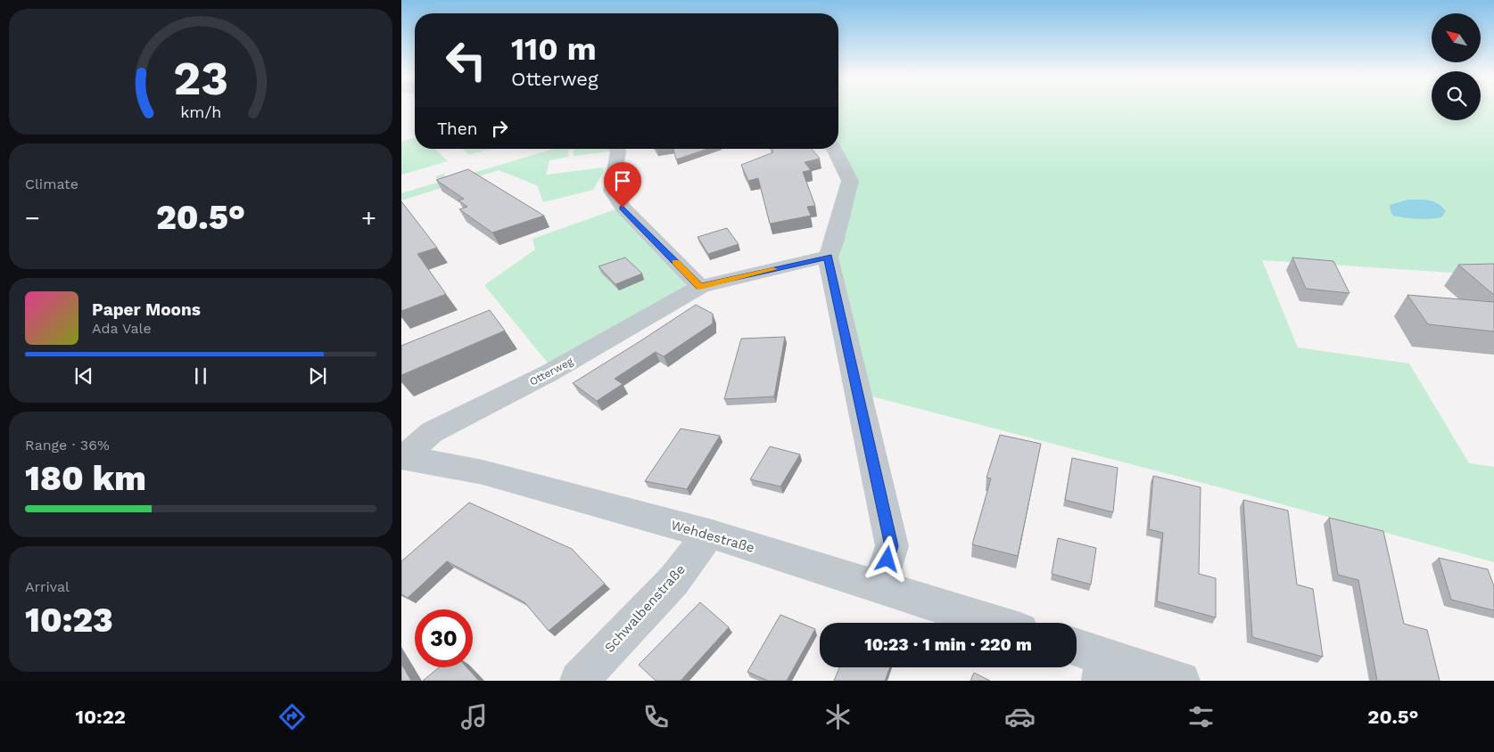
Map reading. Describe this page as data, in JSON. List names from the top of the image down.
{
  "streets": {
    "street": ["Otterweg", "Wehdestraße", "Schwalbenstraße"]
  },
  "crossings": [
    ["Otterweg", "Wehdestraße"],
    ["Wehdestraße", "Schwalbenstraße"]
  ],
  "north": "top left",
  "page": {
    "turn": ["110 m", "Otterweg"],
    "then": "Then",
    "tile": [
      "Climate",
      ["Range · 36%", "180 km"],
      ["Arrival", "10:23"]
    ],
    "heat": ["−", "20.5°", "+"],
    "song": ["Paper Moons", "Ada Vale"],
    "limit": "30",
    "trip": "10:23 · 1 min · 220 m",
    "tabs": ["10:22", "20.5°"],
    "gauge": ["23", "km/h"]
  }
}
